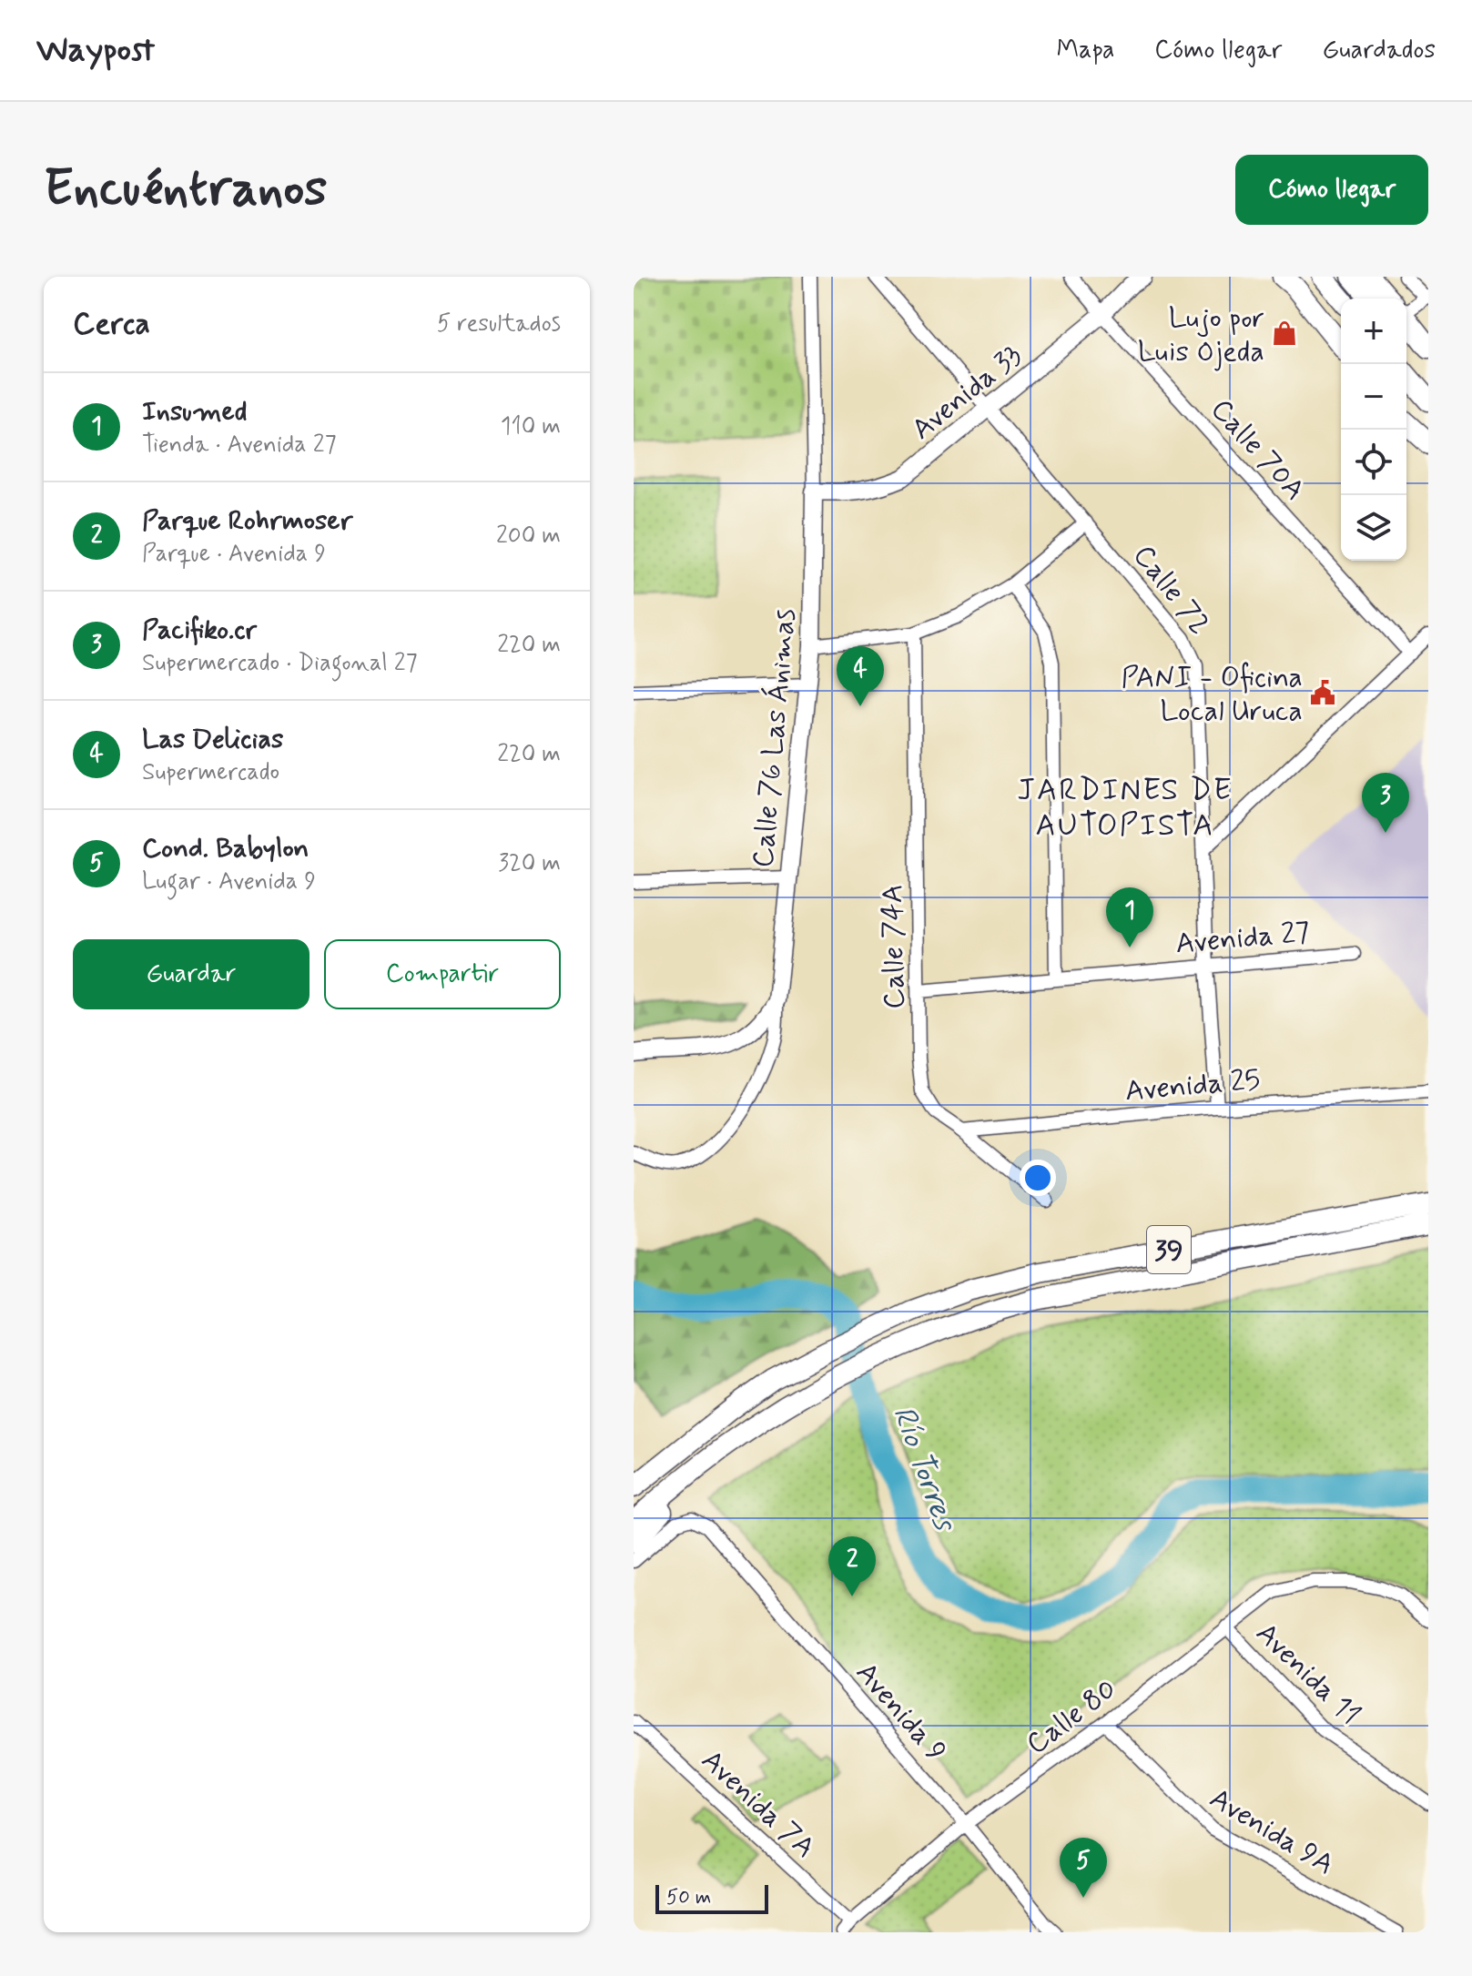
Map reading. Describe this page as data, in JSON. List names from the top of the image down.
{
  "streets": {
    "highway": ["39"],
    "street": [
      "Avenida 33",
      "Calle 70A",
      "Calle 72",
      "Calle 76 Las Ánimas",
      "Avenida 27",
      "Calle 74A",
      "Avenida 25",
      "Avenida 11",
      "Avenida 9",
      "Calle 80",
      "Avenida 7A",
      "Avenida 9A"
    ]
  },
  "crossings": [
    ["Avenida 33", "Calle 70A"],
    ["Avenida 33", "Calle 72"],
    ["Avenida 33", "Calle 76 Las Ánimas"],
    ["Calle 72", "Avenida 27"],
    ["Calle 72", "Avenida 25"],
    ["Avenida 27", "Calle 74A"],
    ["Calle 74A", "Avenida 25"],
    ["Avenida 11", "Calle 80"],
    ["Avenida 9", "Calle 80"],
    ["Calle 80", "Avenida 7A"],
    ["Calle 80", "Avenida 9A"]
  ],
  "districts": ["JARDINES DE AUTOPISTA"],
  "water": ["Río Torres"],
  "places": {
    "shop": ["Lujo por Luis Ojeda"],
    "public building": ["PANI - Oficina Local Uruca"]
  },
  "scale_bar": "50 m",
  "page": {
    "header": "Waypost",
    "nav": ["Mapa", "Cómo llegar", "Guardados"],
    "buttons": [
      "Cómo llegar",
      ["Guardar", "Compartir"]
    ],
    "title": "Encuéntranos",
    "heading": ["Cerca", "5 resultados"],
    "map_buttons": ["+", "−"],
    "list": [
      {
        "mark": "1",
        "name": "Insumed",
        "note": "Tienda · Avenida 27",
        "value": "110 m"
      },
      {
        "mark": "2",
        "name": "Parque Rohrmoser",
        "note": "Parque · Avenida 9",
        "value": "200 m"
      },
      {
        "mark": "3",
        "name": "Pacifiko.cr",
        "note": "Supermercado · Diagonal 27",
        "value": "220 m"
      },
      {
        "mark": "4",
        "name": "Las Delicias",
        "note": "Supermercado",
        "value": "220 m"
      },
      {
        "mark": "5",
        "name": "Cond. Babylon",
        "note": "Lugar · Avenida 9",
        "value": "320 m"
      }
    ],
    "pins": [
      "4",
      "3",
      "1",
      "2",
      "5"
    ],
    "scale": "50 m"
  }
}
